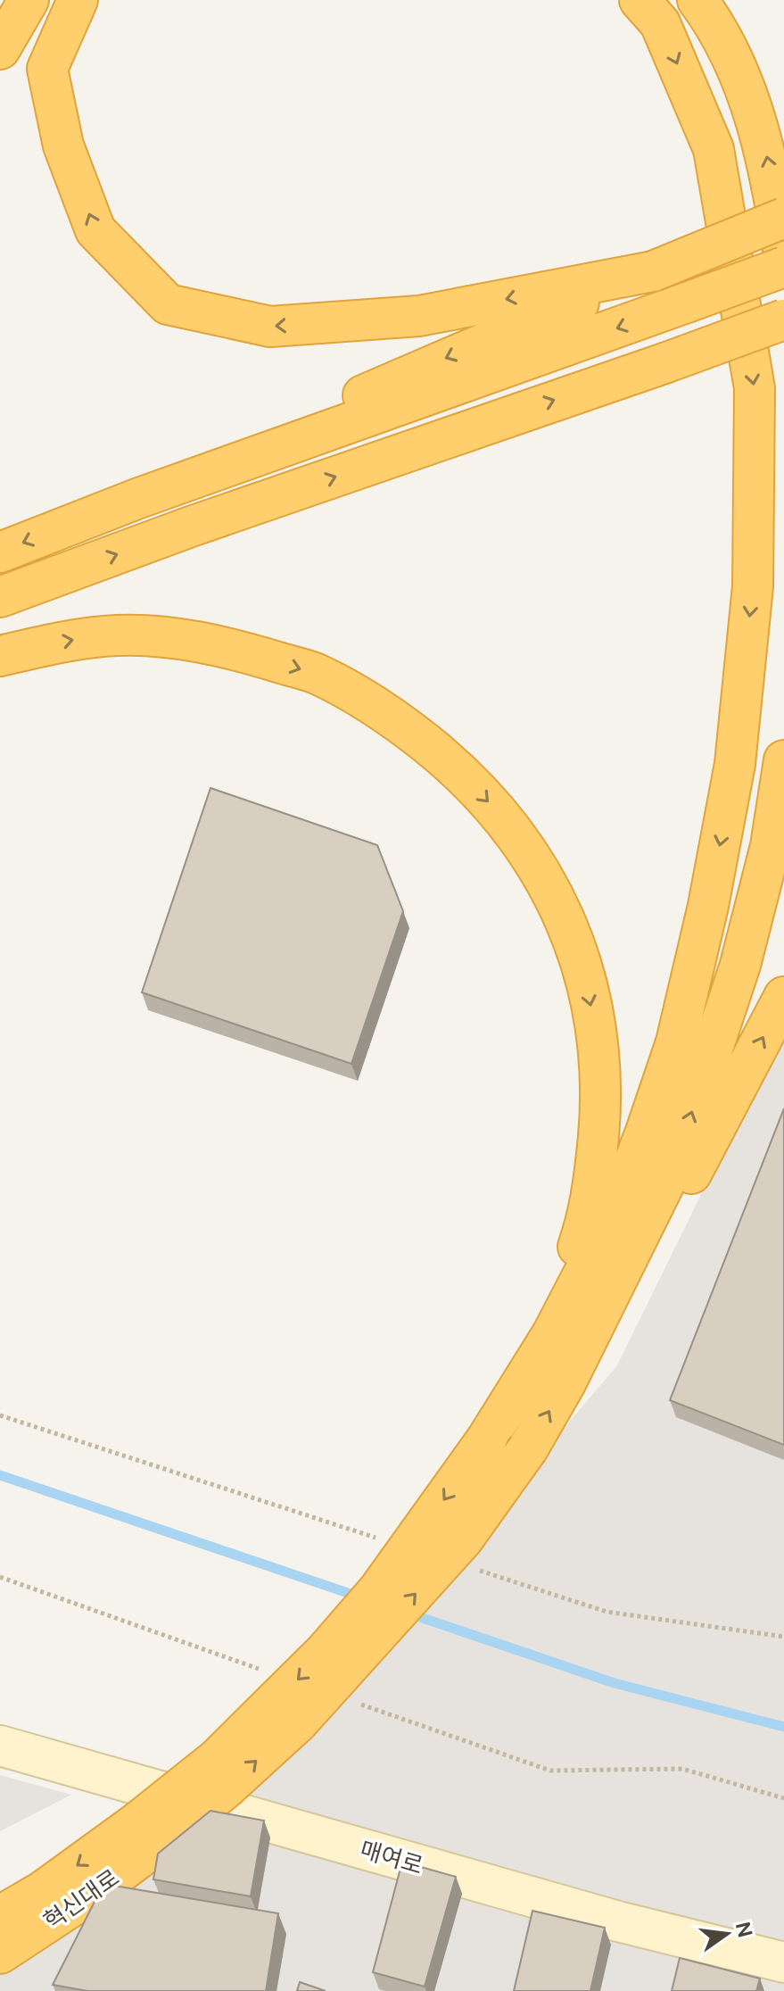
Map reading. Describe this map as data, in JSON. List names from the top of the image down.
{
  "streets": {
    "highway": ["혁신대로"],
    "street": ["매여로"]
  },
  "north": "right"
}
